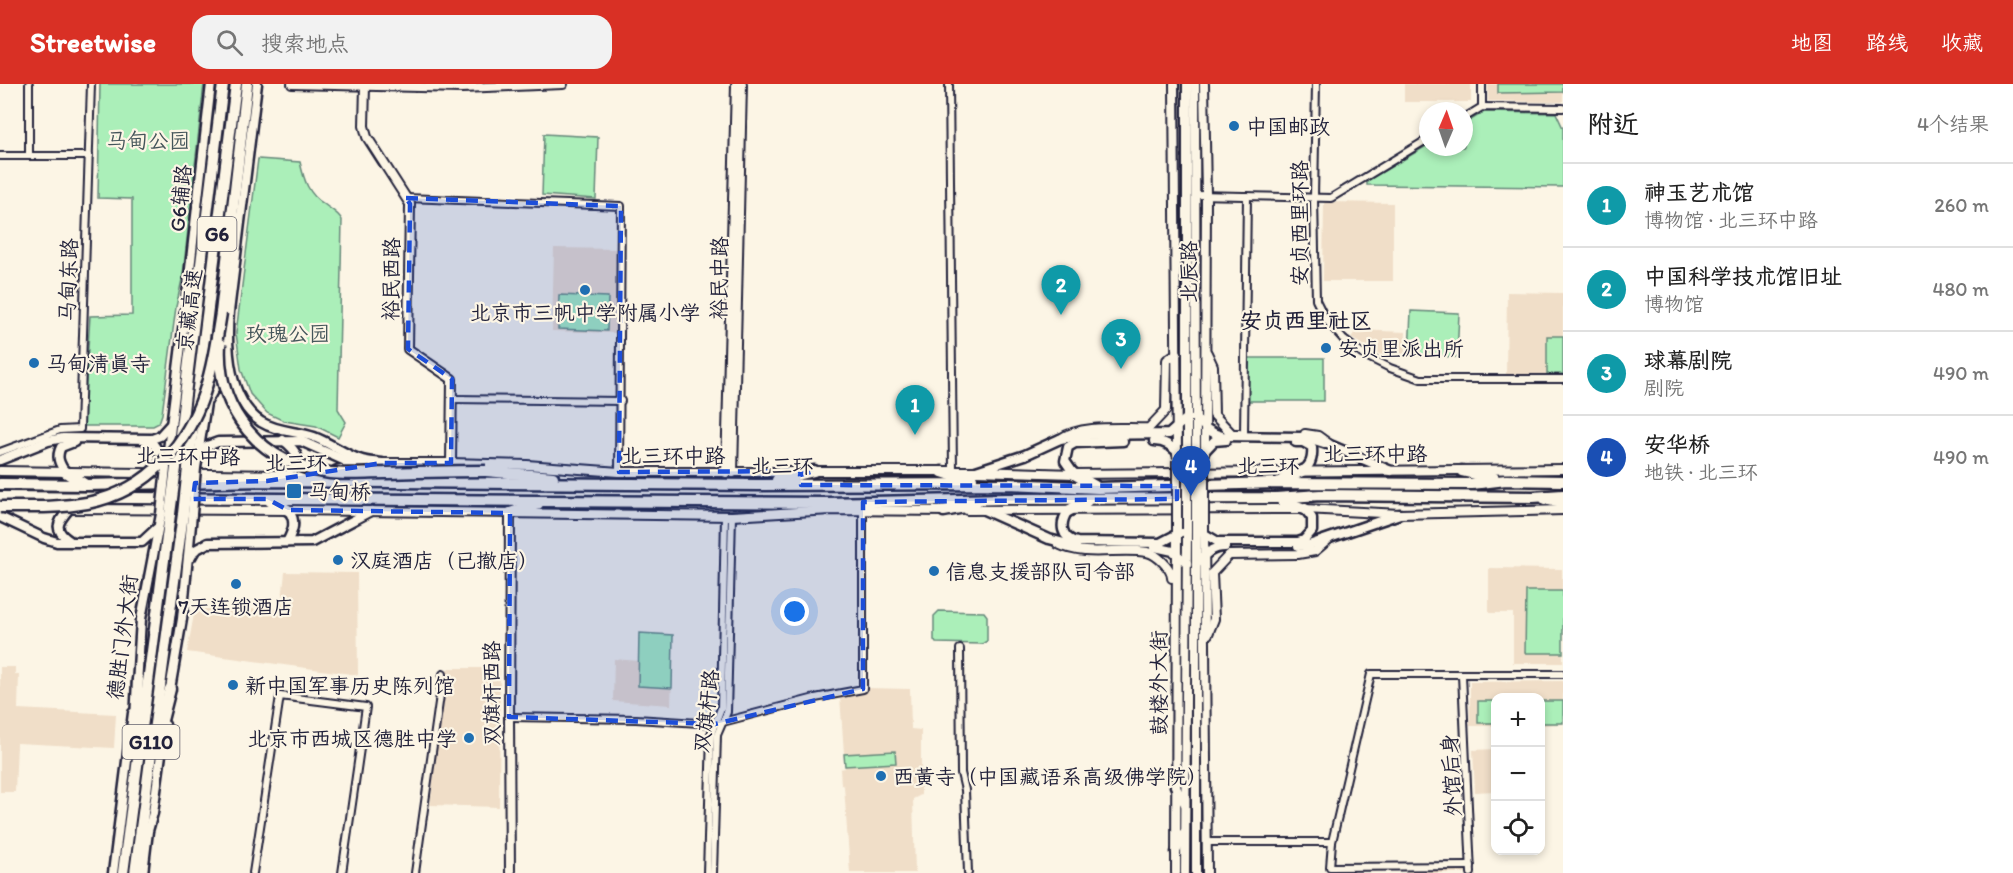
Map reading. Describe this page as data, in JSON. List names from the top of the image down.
{
  "streets": {
    "highway": [
      "G6",
      "京藏高速",
      "北三环",
      "德胜门外大街",
      "G110"
    ],
    "main road": ["G6辅路", "北辰路", "鼓楼外大街"],
    "street": [
      "安贞西里环路",
      "裕民中路",
      "裕民西路",
      "马甸东路",
      "北三环中路",
      "双旗杆西路",
      "双旗杆路",
      "外馆后身"
    ]
  },
  "crossings": [
    ["G6辅路", "G6"],
    ["G6辅路", "京藏高速"],
    ["G6", "京藏高速"],
    ["G6", "德胜门外大街"],
    ["北辰路", "鼓楼外大街"],
    ["裕民中路", "北三环中路"],
    ["裕民西路", "北三环中路"],
    ["北三环中路", "北三环"]
  ],
  "districts": ["安贞西里社区"],
  "parks": ["马甸公园", "玫瑰公园"],
  "places": {
    "other": [
      "中国邮政",
      "北京市三帆中学附属小学",
      "安贞里派出所",
      "马甸清真寺",
      "汉庭酒店（已撤店）",
      "信息支援部队司令部",
      "7天连锁酒店",
      "新中国军事历史陈列馆",
      "北京市西城区德胜中学",
      "西黃寺（中国藏语系高级佛学院）"
    ],
    "transit": ["马甸桥"]
  },
  "north": "top",
  "page": {
    "header": "Streetwise",
    "search": "搜索地点",
    "nav": ["地图", "路线", "收藏"],
    "heading": ["附近", "4个结果"],
    "list": [
      {
        "mark": "1",
        "name": "神玉艺术馆",
        "note": "博物馆 · 北三环中路",
        "value": "260 m"
      },
      {
        "mark": "2",
        "name": "中国科学技术馆旧址",
        "note": "博物馆",
        "value": "480 m"
      },
      {
        "mark": "3",
        "name": "球幕剧院",
        "note": "剧院",
        "value": "490 m"
      },
      {
        "mark": "4",
        "name": "安华桥",
        "note": "地铁 · 北三环",
        "value": "490 m"
      }
    ],
    "pins": [
      "2",
      "3",
      "1",
      "4"
    ],
    "map_buttons": ["+", "−"]
  }
}
